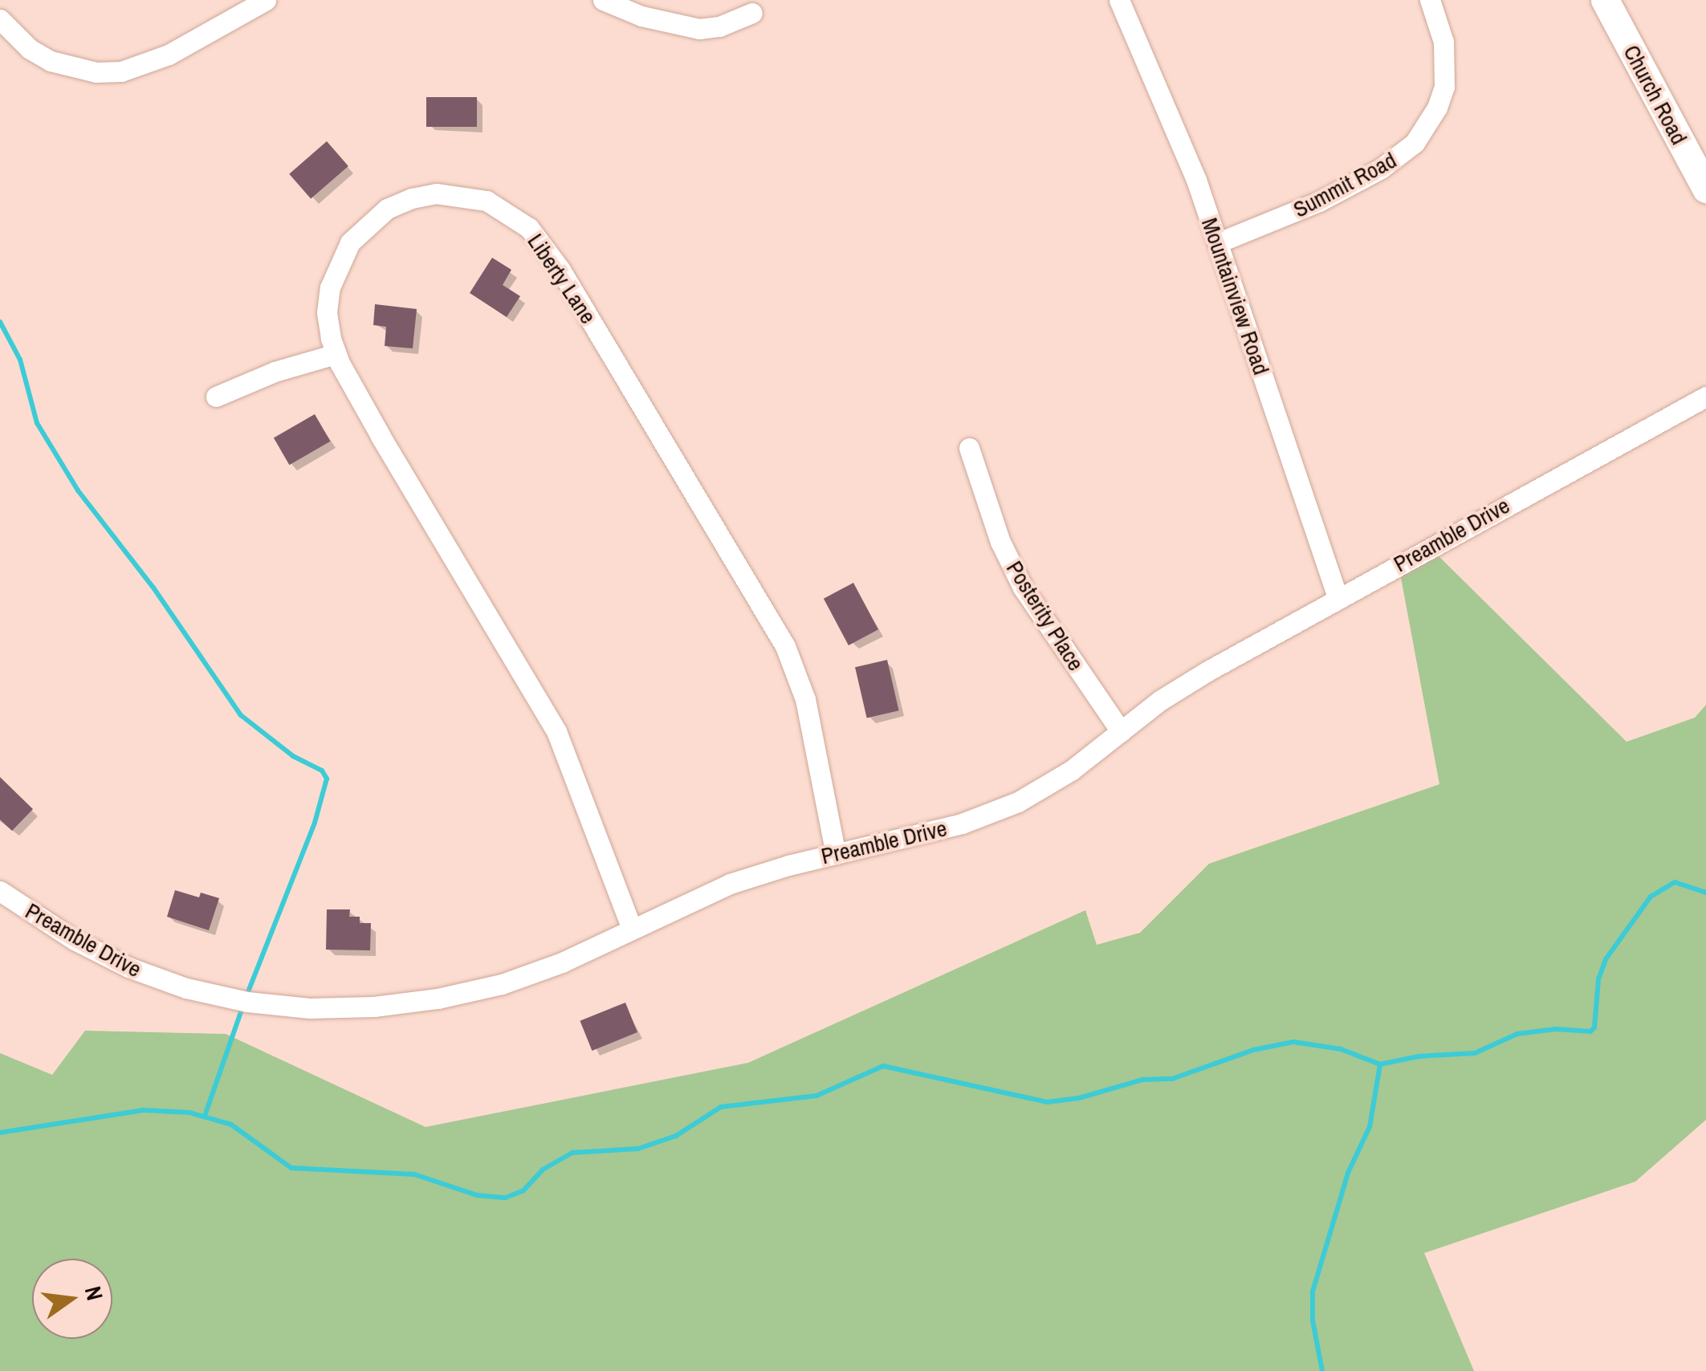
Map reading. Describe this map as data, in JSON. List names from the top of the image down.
{
  "streets": {
    "main road": ["Church Road"],
    "street": [
      "Summit Road",
      "Liberty Lane",
      "Mountainview Road",
      "Preamble Drive",
      "Posterity Place"
    ]
  },
  "crossings": [
    ["Summit Road", "Mountainview Road"],
    ["Liberty Lane", "Preamble Drive"],
    ["Mountainview Road", "Preamble Drive"],
    ["Preamble Drive", "Posterity Place"]
  ],
  "north": "right"
}
